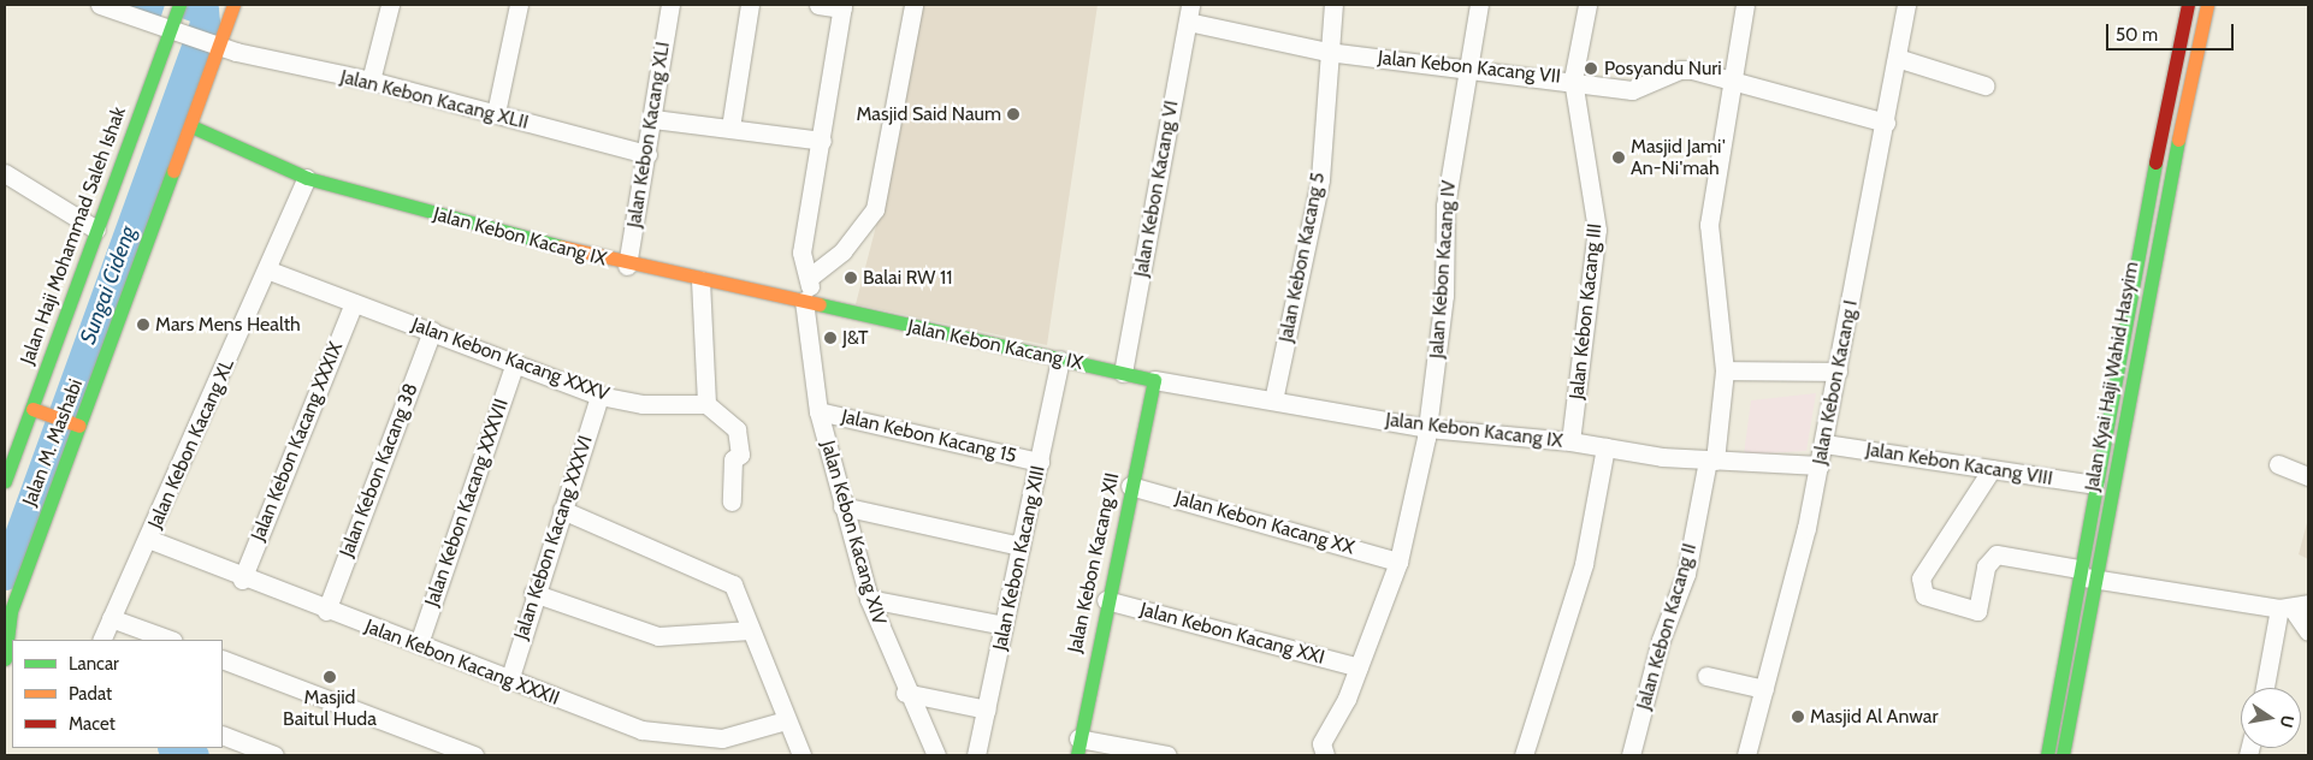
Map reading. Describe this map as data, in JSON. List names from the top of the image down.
{
  "streets": {
    "street": [
      "Jalan Kebon Kacang VII",
      "Jalan Kebon Kacang XLII",
      "Jalan Kebon Kacang XLI",
      "Jalan Kebon Kacang VI",
      "Jalan Haji Mohammad Saleh Ishak",
      "Jalan Kebon Kacang IX",
      "Jalan Kebon Kacang 5",
      "Jalan Kebon Kacang IV",
      "Jalan Kebon Kacang III",
      "Jalan Kebon Kacang XXXV",
      "Jalan Kyai Haji Wahid Hasyim",
      "Jalan Kebon Kacang I",
      "Jalan Kebon Kacang 15",
      "Jalan Kebon Kacang XXXIX",
      "Jalan M. Mashabi",
      "Jalan Kebon Kacang XL",
      "Jalan Kebon Kacang VIII",
      "Jalan Kebon Kacang 38",
      "Jalan Kebon Kacang XXXVII",
      "Jalan Kebon Kacang XX",
      "Jalan Kebon Kacang XIV",
      "Jalan Kebon Kacang XXXVI",
      "Jalan Kebon Kacang XIII",
      "Jalan Kebon Kacang XII",
      "Jalan Kebon Kacang II",
      "Jalan Kebon Kacang XXI",
      "Jalan Kebon Kacang XXXII"
    ]
  },
  "crossings": [
    ["Jalan Kebon Kacang VII", "Jalan Kebon Kacang VI"],
    ["Jalan Kebon Kacang VII", "Jalan Kebon Kacang 5"],
    ["Jalan Kebon Kacang VII", "Jalan Kebon Kacang IV"],
    ["Jalan Kebon Kacang VII", "Jalan Kebon Kacang III"],
    ["Jalan Kebon Kacang VII", "Jalan Kebon Kacang I"],
    ["Jalan Kebon Kacang VII", "Jalan Kebon Kacang II"],
    ["Jalan Kebon Kacang XLII", "Jalan Kebon Kacang XLI"],
    ["Jalan Kebon Kacang XLII", "Jalan Haji Mohammad Saleh Ishak"],
    ["Jalan Kebon Kacang XLII", "Jalan M. Mashabi"],
    ["Jalan Kebon Kacang XLI", "Jalan Kebon Kacang IX"],
    ["Jalan Kebon Kacang VI", "Jalan Kebon Kacang IX"],
    ["Jalan Kebon Kacang IX", "Jalan Kebon Kacang 5"],
    ["Jalan Kebon Kacang IX", "Jalan Kebon Kacang IV"],
    ["Jalan Kebon Kacang IX", "Jalan Kebon Kacang III"],
    ["Jalan Kebon Kacang IX", "Jalan Kebon Kacang I"],
    ["Jalan Kebon Kacang IX", "Jalan M. Mashabi"],
    ["Jalan Kebon Kacang IX", "Jalan Kebon Kacang XL"],
    ["Jalan Kebon Kacang IX", "Jalan Kebon Kacang XIV"],
    ["Jalan Kebon Kacang IX", "Jalan Kebon Kacang XIII"],
    ["Jalan Kebon Kacang IX", "Jalan Kebon Kacang XII"],
    ["Jalan Kebon Kacang IX", "Jalan Kebon Kacang II"],
    ["Jalan Kebon Kacang IV", "Jalan Kebon Kacang XX"],
    ["Jalan Kebon Kacang IV", "Jalan Kebon Kacang XXI"],
    ["Jalan Kebon Kacang XXXV", "Jalan Kebon Kacang XXXIX"],
    ["Jalan Kebon Kacang XXXV", "Jalan Kebon Kacang XL"],
    ["Jalan Kebon Kacang XXXV", "Jalan Kebon Kacang 38"],
    ["Jalan Kebon Kacang XXXV", "Jalan Kebon Kacang XXXVII"],
    ["Jalan Kebon Kacang XXXV", "Jalan Kebon Kacang XXXVI"],
    ["Jalan Kyai Haji Wahid Hasyim", "Jalan Kebon Kacang VIII"],
    ["Jalan Kebon Kacang I", "Jalan Kebon Kacang VIII"],
    ["Jalan Kebon Kacang 15", "Jalan Kebon Kacang XIV"],
    ["Jalan Kebon Kacang 15", "Jalan Kebon Kacang XIII"],
    ["Jalan Kebon Kacang XXXIX", "Jalan Kebon Kacang XXXII"],
    ["Jalan Kebon Kacang XL", "Jalan Kebon Kacang XXXII"],
    ["Jalan Kebon Kacang 38", "Jalan Kebon Kacang XXXII"],
    ["Jalan Kebon Kacang XXXVII", "Jalan Kebon Kacang XXXII"],
    ["Jalan Kebon Kacang XX", "Jalan Kebon Kacang XII"],
    ["Jalan Kebon Kacang XXXVI", "Jalan Kebon Kacang XXXII"],
    ["Jalan Kebon Kacang XII", "Jalan Kebon Kacang XXI"]
  ],
  "water": ["Sungai Cideng"],
  "places": [
    "Posyandu Nuri",
    "Masjid Said Naum",
    "Masjid Jami' An-Ni'mah",
    "Balai RW 11",
    "Mars Mens Health",
    "J&T",
    "Masjid Baitul Huda",
    "Masjid Al Anwar"
  ],
  "legend": ["Lancar", "Padat", "Macet"],
  "scale_bar": "50 m",
  "north": "right"
}
